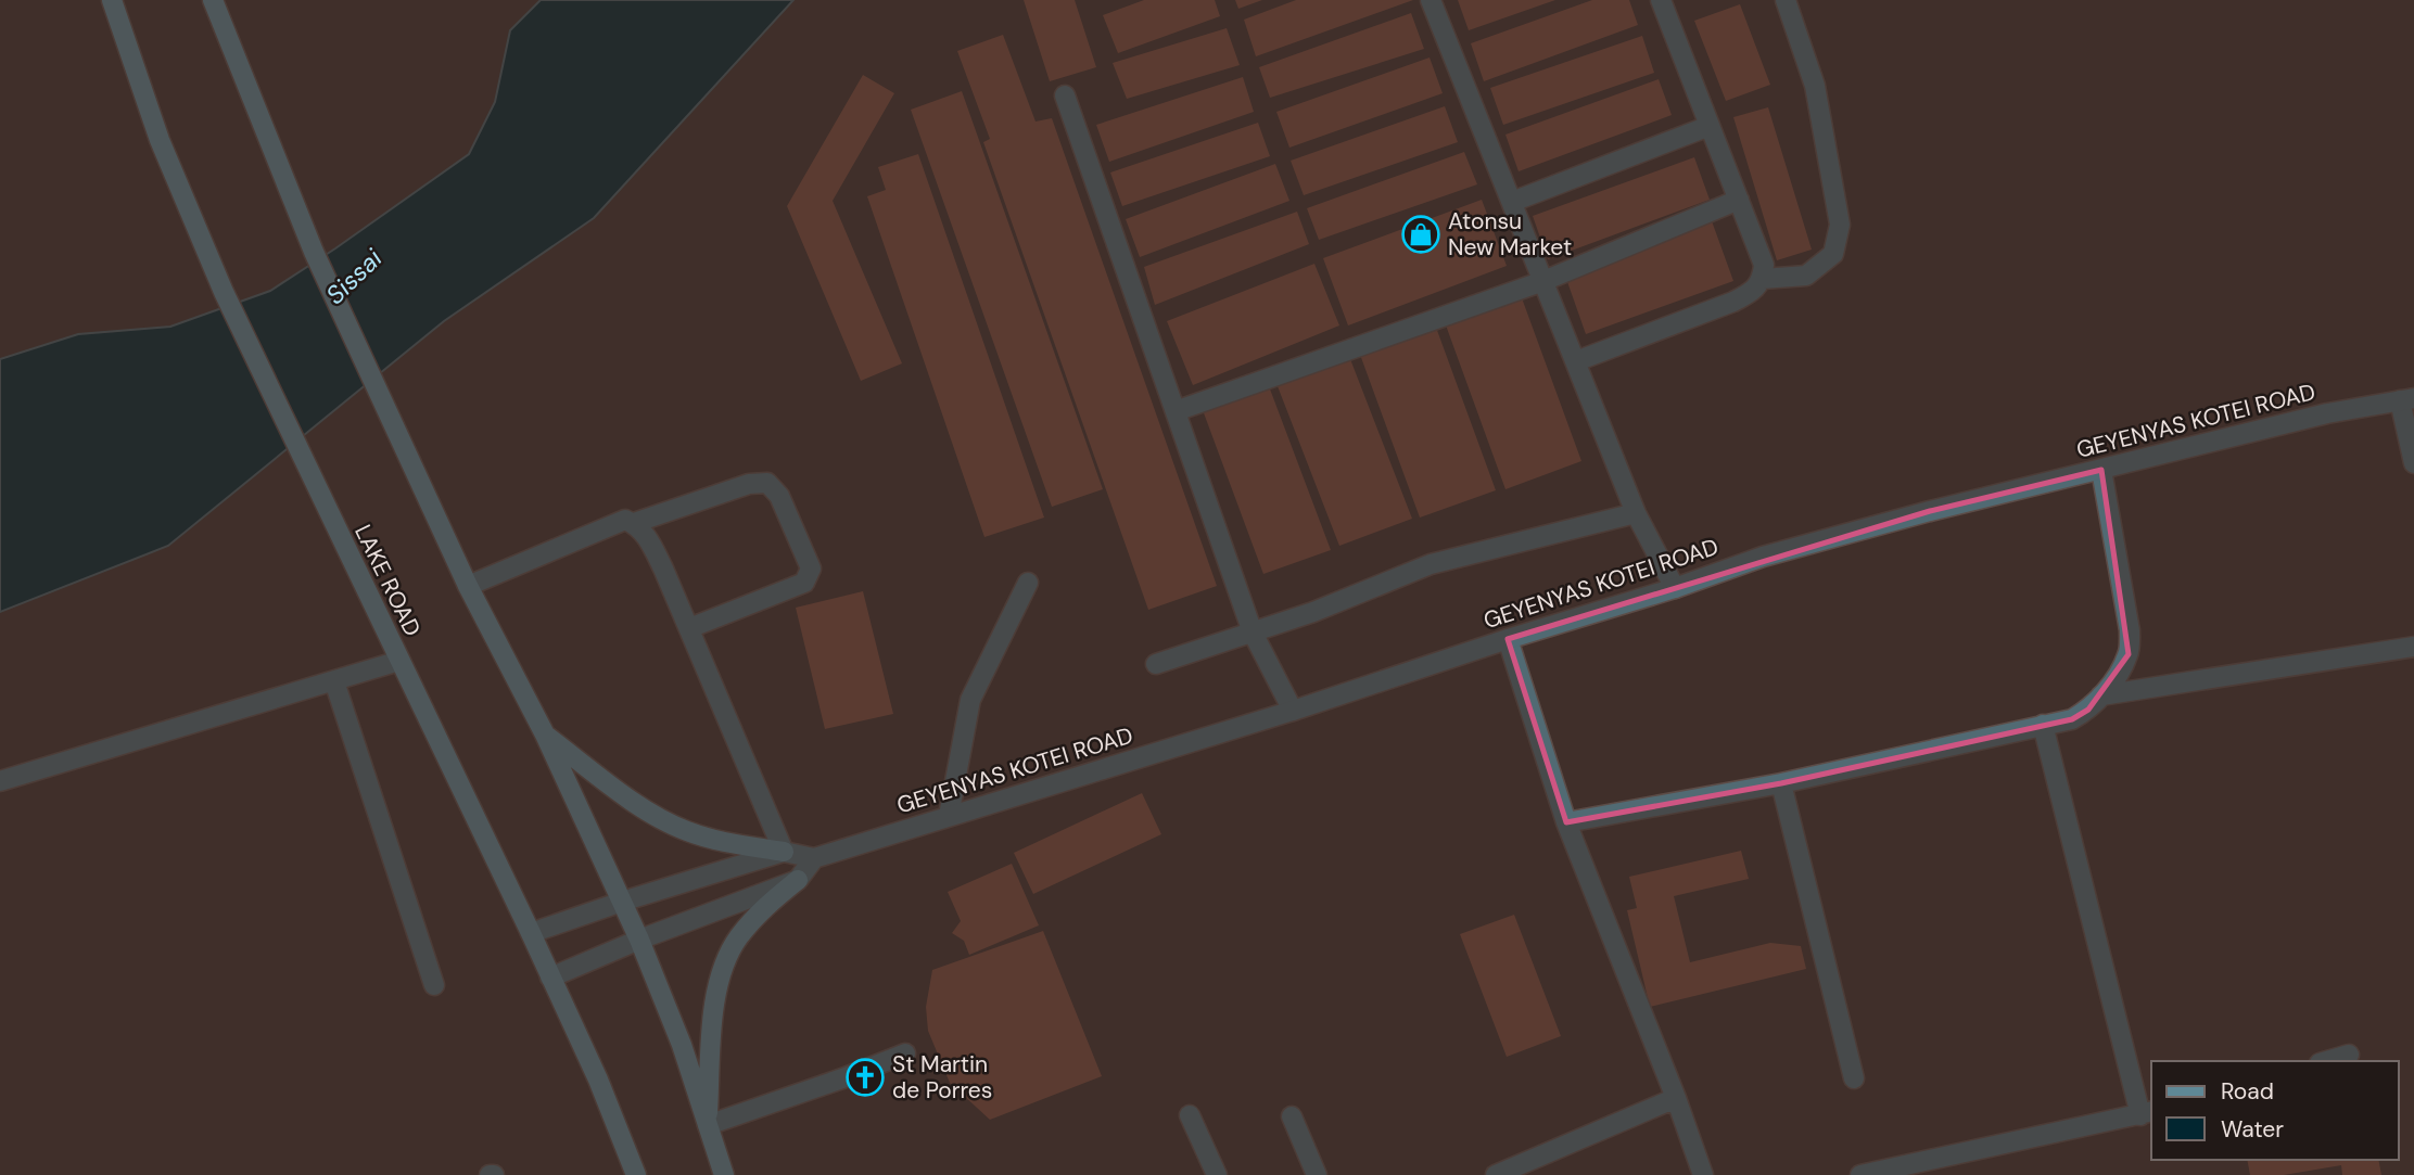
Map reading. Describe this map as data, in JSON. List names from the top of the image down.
{
  "streets": {
    "main road": ["LAKE ROAD"],
    "street": ["GEYENYAS KOTEI ROAD"]
  },
  "water": ["Sissai"],
  "places": {
    "shop": ["Atonsu New Market"],
    "church": ["St Martin de Porres"]
  },
  "legend": ["Road", "Water"]
}
